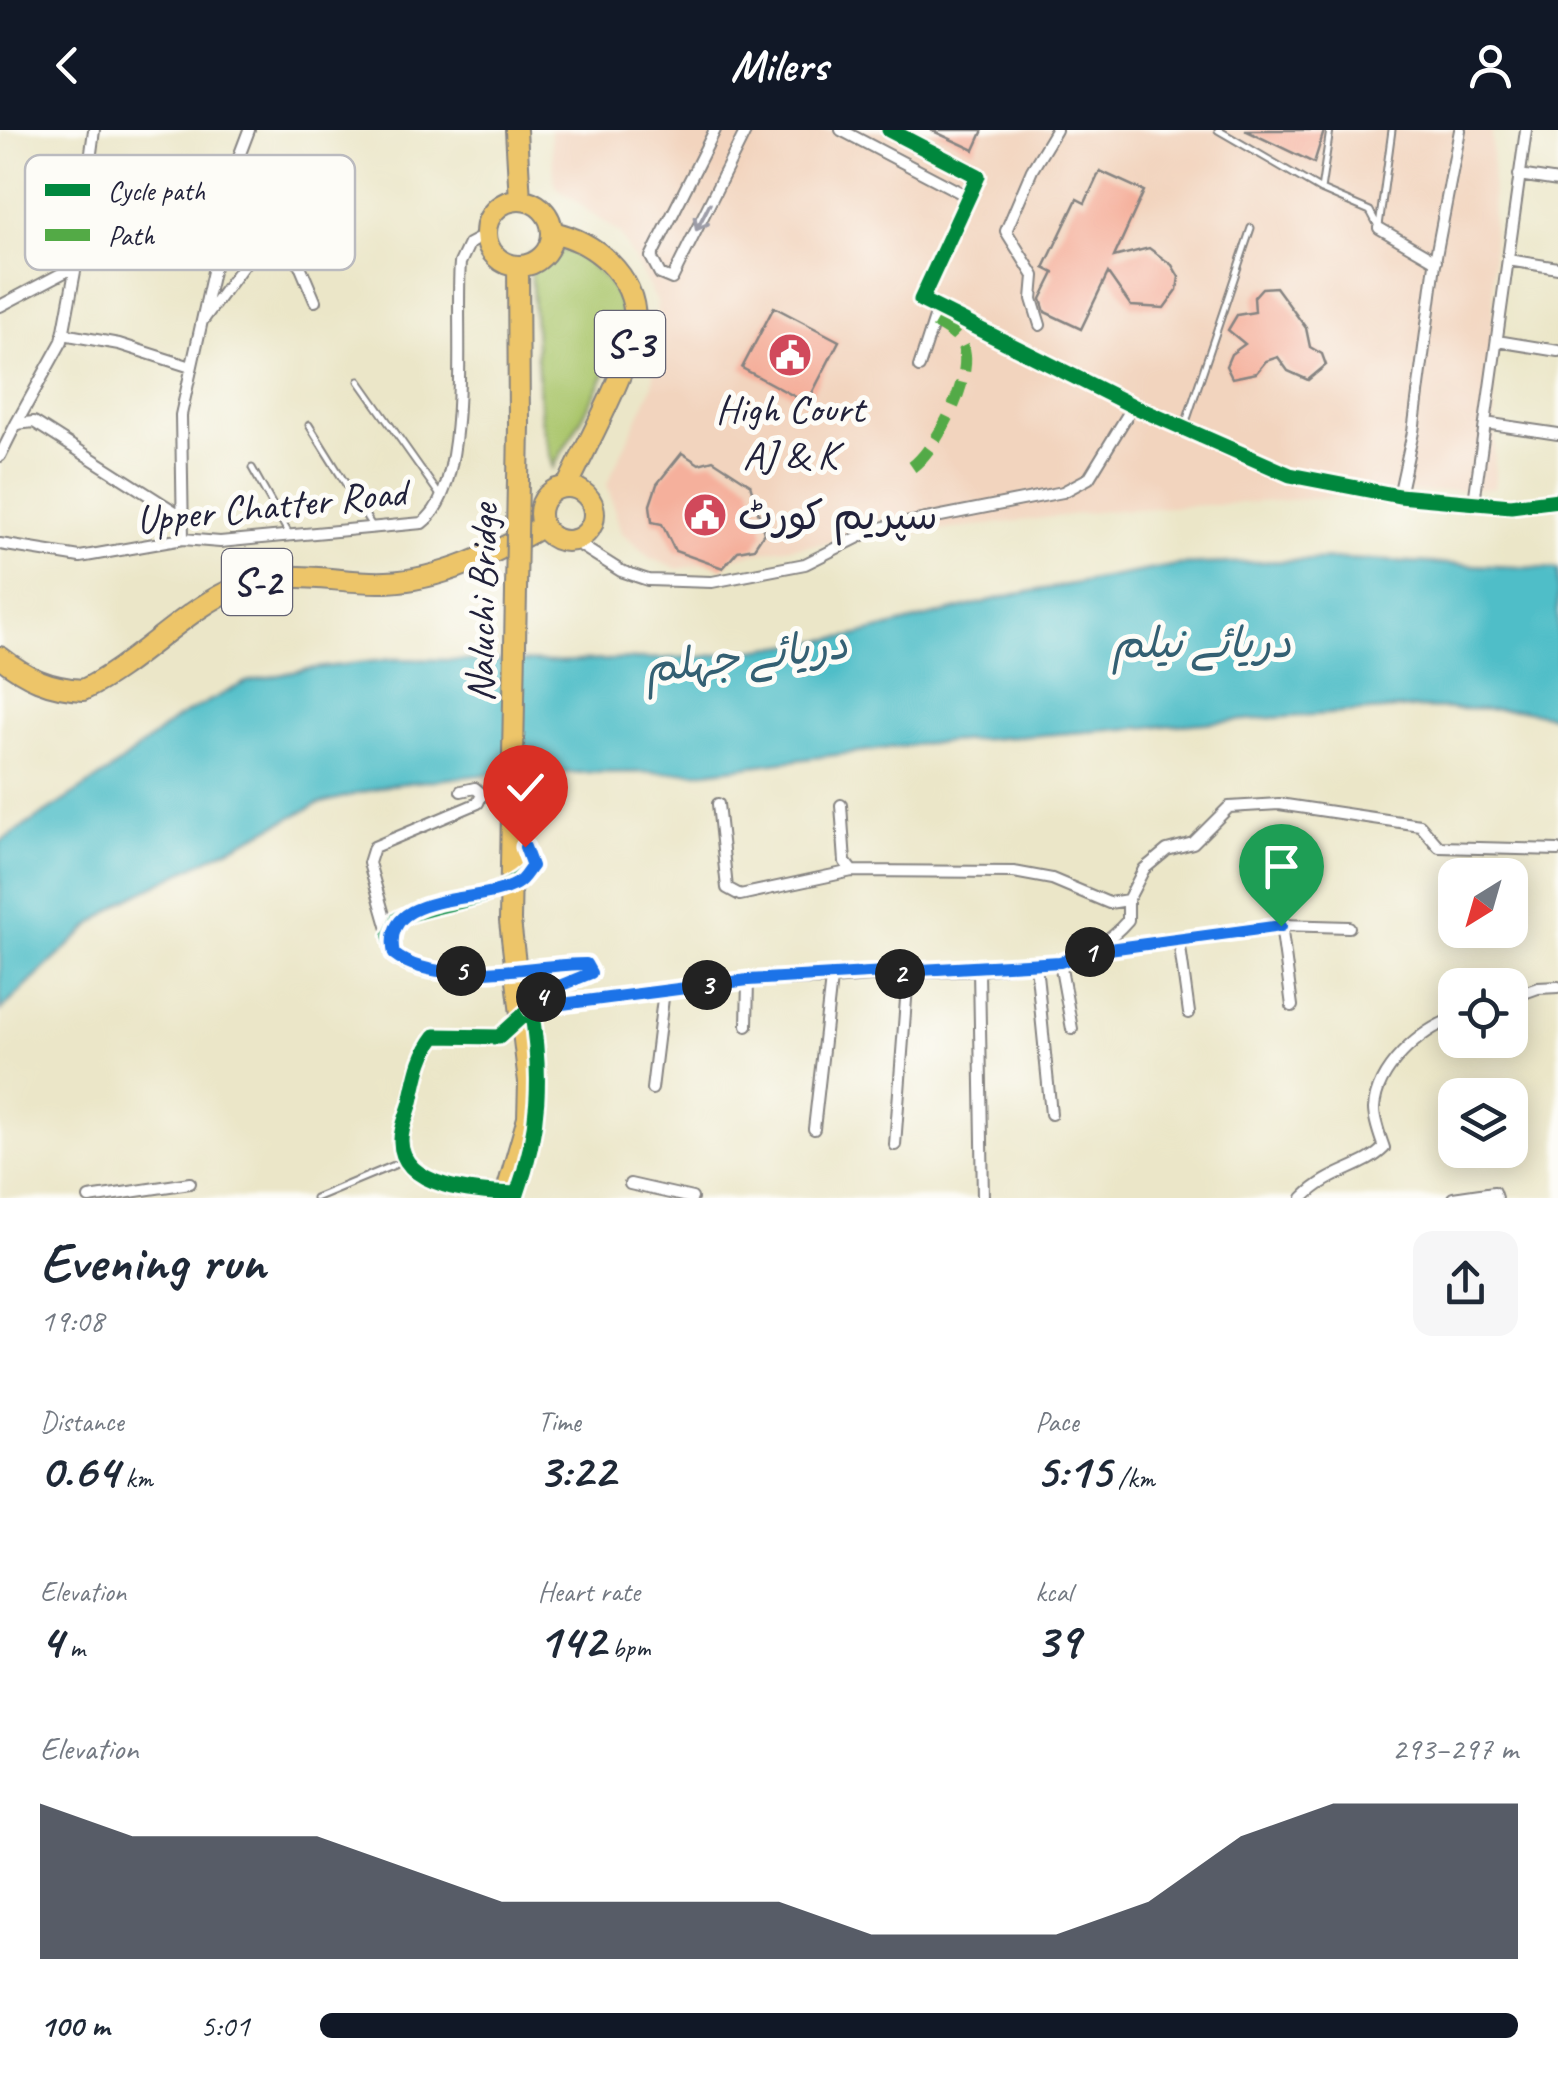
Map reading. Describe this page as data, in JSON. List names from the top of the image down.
{
  "streets": {
    "highway": ["S-3", "S-2", "Naluchi Bridge"],
    "street": ["Upper Chatter Road"]
  },
  "crossings": [
    ["S-3", "Upper Chatter Road"],
    ["S-3", "S-2"],
    ["S-3", "Naluchi Bridge"],
    ["Upper Chatter Road", "Naluchi Bridge"]
  ],
  "water": ["دریائے نیلم", "دریائے جہلم"],
  "places": {
    "public building": ["High Court AJ & K", "سپریم کورٹ"]
  },
  "legend": ["Cycle path", "Path"],
  "north": "bottom left",
  "page": {
    "header": "Milers",
    "pins": [
      "1",
      "5",
      "2",
      "3",
      "4"
    ],
    "heading": ["Evening run", "19:08"],
    "stats": [
      ["Distance", "0.64 km"],
      ["Time", "3:22"],
      ["Pace", "5:15 /km"],
      ["Elevation", "4 m"],
      ["Heart rate", "142 bpm"],
      ["kcal", "39"]
    ],
    "chart": ["Elevation", "293–297 m"],
    "list": [
      {
        "name": "100 m",
        "note": "5:01"
      }
    ]
  }
}
